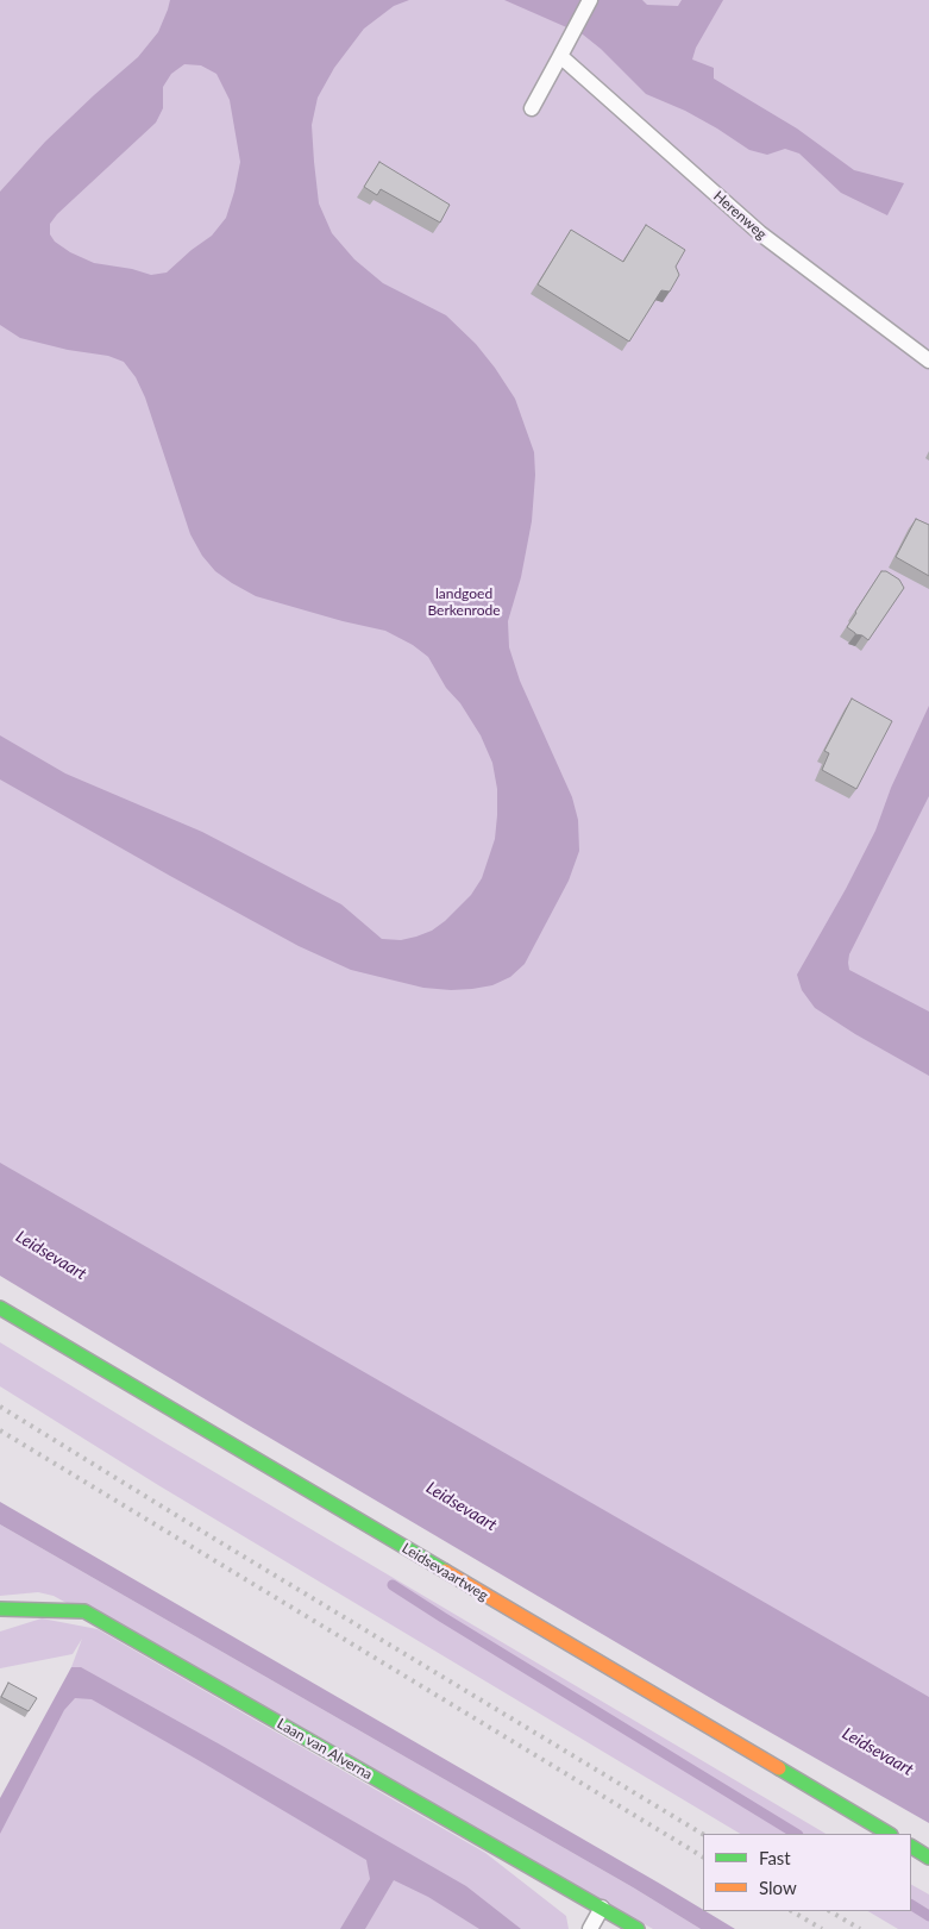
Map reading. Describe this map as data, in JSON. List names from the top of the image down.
{
  "streets": {
    "street": ["Leidsevaartweg", "Laan van Alverna"],
    "lane": ["Herenweg"]
  },
  "water": ["Leidsevaart"],
  "parks": ["landgoed Berkenrode"],
  "legend": ["Fast", "Slow"]
}
